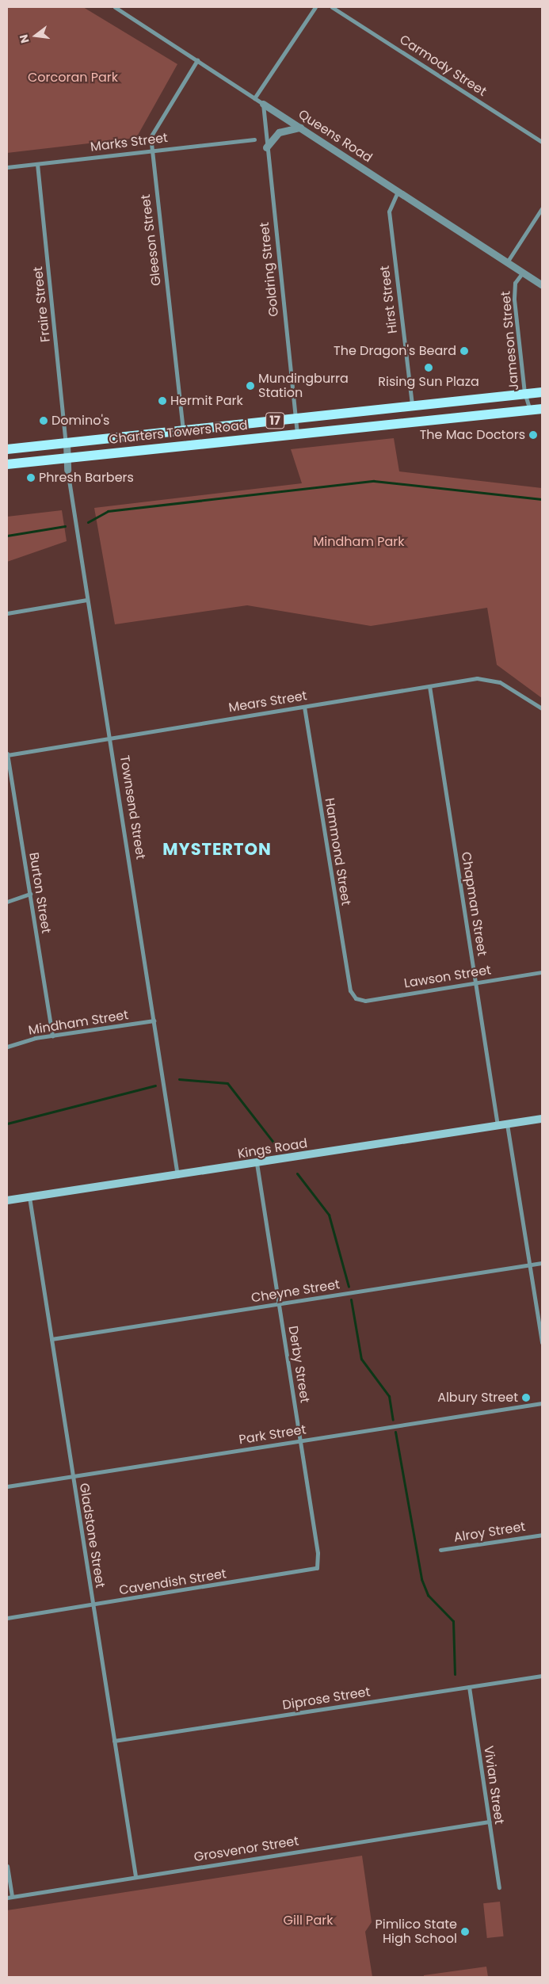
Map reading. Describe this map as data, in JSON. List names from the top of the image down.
{
  "streets": {
    "main road": ["17", "Charters Towers Road", "Kings Road"],
    "street": [
      "Carmody Street",
      "Queens Road",
      "Marks Street",
      "Gleeson Street",
      "Goldring Street",
      "Hirst Street",
      "Fraire Street",
      "Jameson Street",
      "Mears Street",
      "Townsend Street",
      "Hammond Street",
      "Burton Street",
      "Chapman Street",
      "Lawson Street",
      "Mindham Street",
      "Cheyne Street",
      "Derby Street",
      "Park Street",
      "Alroy Street",
      "Gladstone Street",
      "Cavendish Street",
      "Diprose Street",
      "Vivian Street",
      "Grosvenor Street"
    ]
  },
  "crossings": [
    ["Queens Road", "Gleeson Street"],
    ["Queens Road", "Goldring Street"],
    ["Queens Road", "Hirst Street"],
    ["Queens Road", "Jameson Street"],
    ["Marks Street", "Gleeson Street"],
    ["Marks Street", "Fraire Street"],
    ["Gleeson Street", "Charters Towers Road"],
    ["Goldring Street", "Charters Towers Road"],
    ["Hirst Street", "Charters Towers Road"],
    ["Fraire Street", "Charters Towers Road"],
    ["Fraire Street", "Townsend Street"],
    ["Jameson Street", "Charters Towers Road"],
    ["Charters Towers Road", "Townsend Street"],
    ["Mears Street", "Townsend Street"],
    ["Mears Street", "Hammond Street"],
    ["Mears Street", "Burton Street"],
    ["Mears Street", "Chapman Street"],
    ["Townsend Street", "Mindham Street"],
    ["Townsend Street", "Kings Road"],
    ["Hammond Street", "Lawson Street"],
    ["Burton Street", "Mindham Street"],
    ["Chapman Street", "Lawson Street"],
    ["Chapman Street", "Kings Road"],
    ["Kings Road", "Derby Street"],
    ["Kings Road", "Gladstone Street"],
    ["Cheyne Street", "Derby Street"],
    ["Cheyne Street", "Gladstone Street"],
    ["Derby Street", "Park Street"],
    ["Derby Street", "Cavendish Street"],
    ["Park Street", "Gladstone Street"],
    ["Gladstone Street", "Cavendish Street"],
    ["Gladstone Street", "Diprose Street"],
    ["Gladstone Street", "Grosvenor Street"],
    ["Diprose Street", "Vivian Street"],
    ["Vivian Street", "Grosvenor Street"]
  ],
  "districts": ["MYSTERTON"],
  "parks": ["Corcoran Park", "Mindham Park", "Gill Park"],
  "places": [
    "The Dragon's Beard",
    "Rising Sun Plaza",
    "Mundingburra Station",
    "Hermit Park",
    "Domino's",
    "The Mac Doctors",
    "Phresh Barbers",
    "Albury Street",
    "Pimlico State High School"
  ],
  "north": "left"
}
